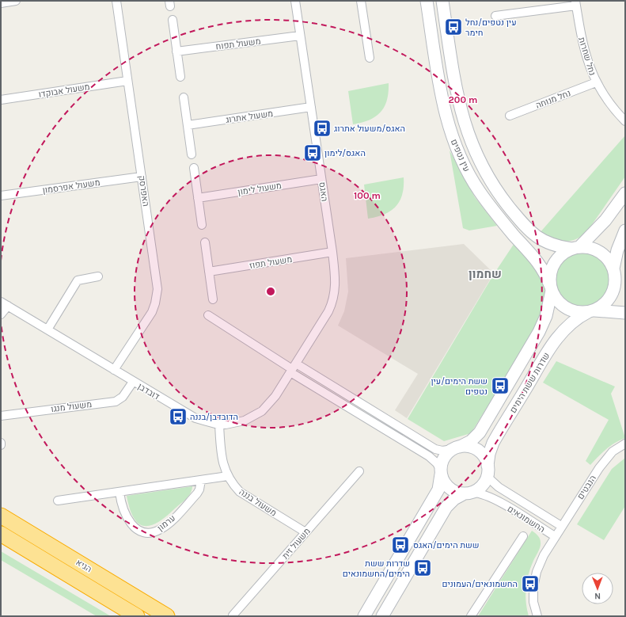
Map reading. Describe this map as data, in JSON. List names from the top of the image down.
{
  "streets": {
    "highway": ["הגיא"],
    "street": [
      "משעול תפוח",
      "נחל שחרות",
      "משעול אבוקדו",
      "נחל מנוחה",
      "משעול אתרוג",
      "עין נטפים",
      "משעול אפרסמון",
      "משעול לימון",
      "האפרסק",
      "האגס",
      "משעול תפוז",
      "שדרות ששת הימים",
      "דובדבן",
      "משעול מנגו",
      "הנבטים",
      "משעול בננה",
      "החשמונאים",
      "ערמון",
      "משעול זית"
    ]
  },
  "crossings": [
    ["משעול תפוח", "האגס"],
    ["נחל שחרות", "נחל מנוחה"],
    ["משעול אבוקדו", "האפרסק"],
    ["משעול אתרוג", "האגס"],
    ["עין נטפים", "שדרות ששת הימים"],
    ["משעול אפרסמון", "האפרסק"],
    ["משעול לימון", "האגס"],
    ["האפרסק", "דובדבן"],
    ["האגס", "משעול תפוז"],
    ["האגס", "דובדבן"],
    ["שדרות ששת הימים", "החשמונאים"],
    ["דובדבן", "משעול מנגו"],
    ["דובדבן", "משעול בננה"],
    ["הנבטים", "החשמונאים"],
    ["משעול בננה", "משעול זית"]
  ],
  "districts": ["שחמון"],
  "places": {
    "bus stop": [
      "עין נטפים/נחל חימר",
      "האגס/משעול אתרוג",
      "האגס/לימון",
      "ששת הימים/עין נטפים",
      "הדובדבן/בננה",
      "ששת הימים/האגס",
      "שדרות ששת הימים/החשמונאים",
      "החשמונאים/העמונים"
    ]
  },
  "north": "bottom",
  "rings": ["200 m", "100 m"]
}
